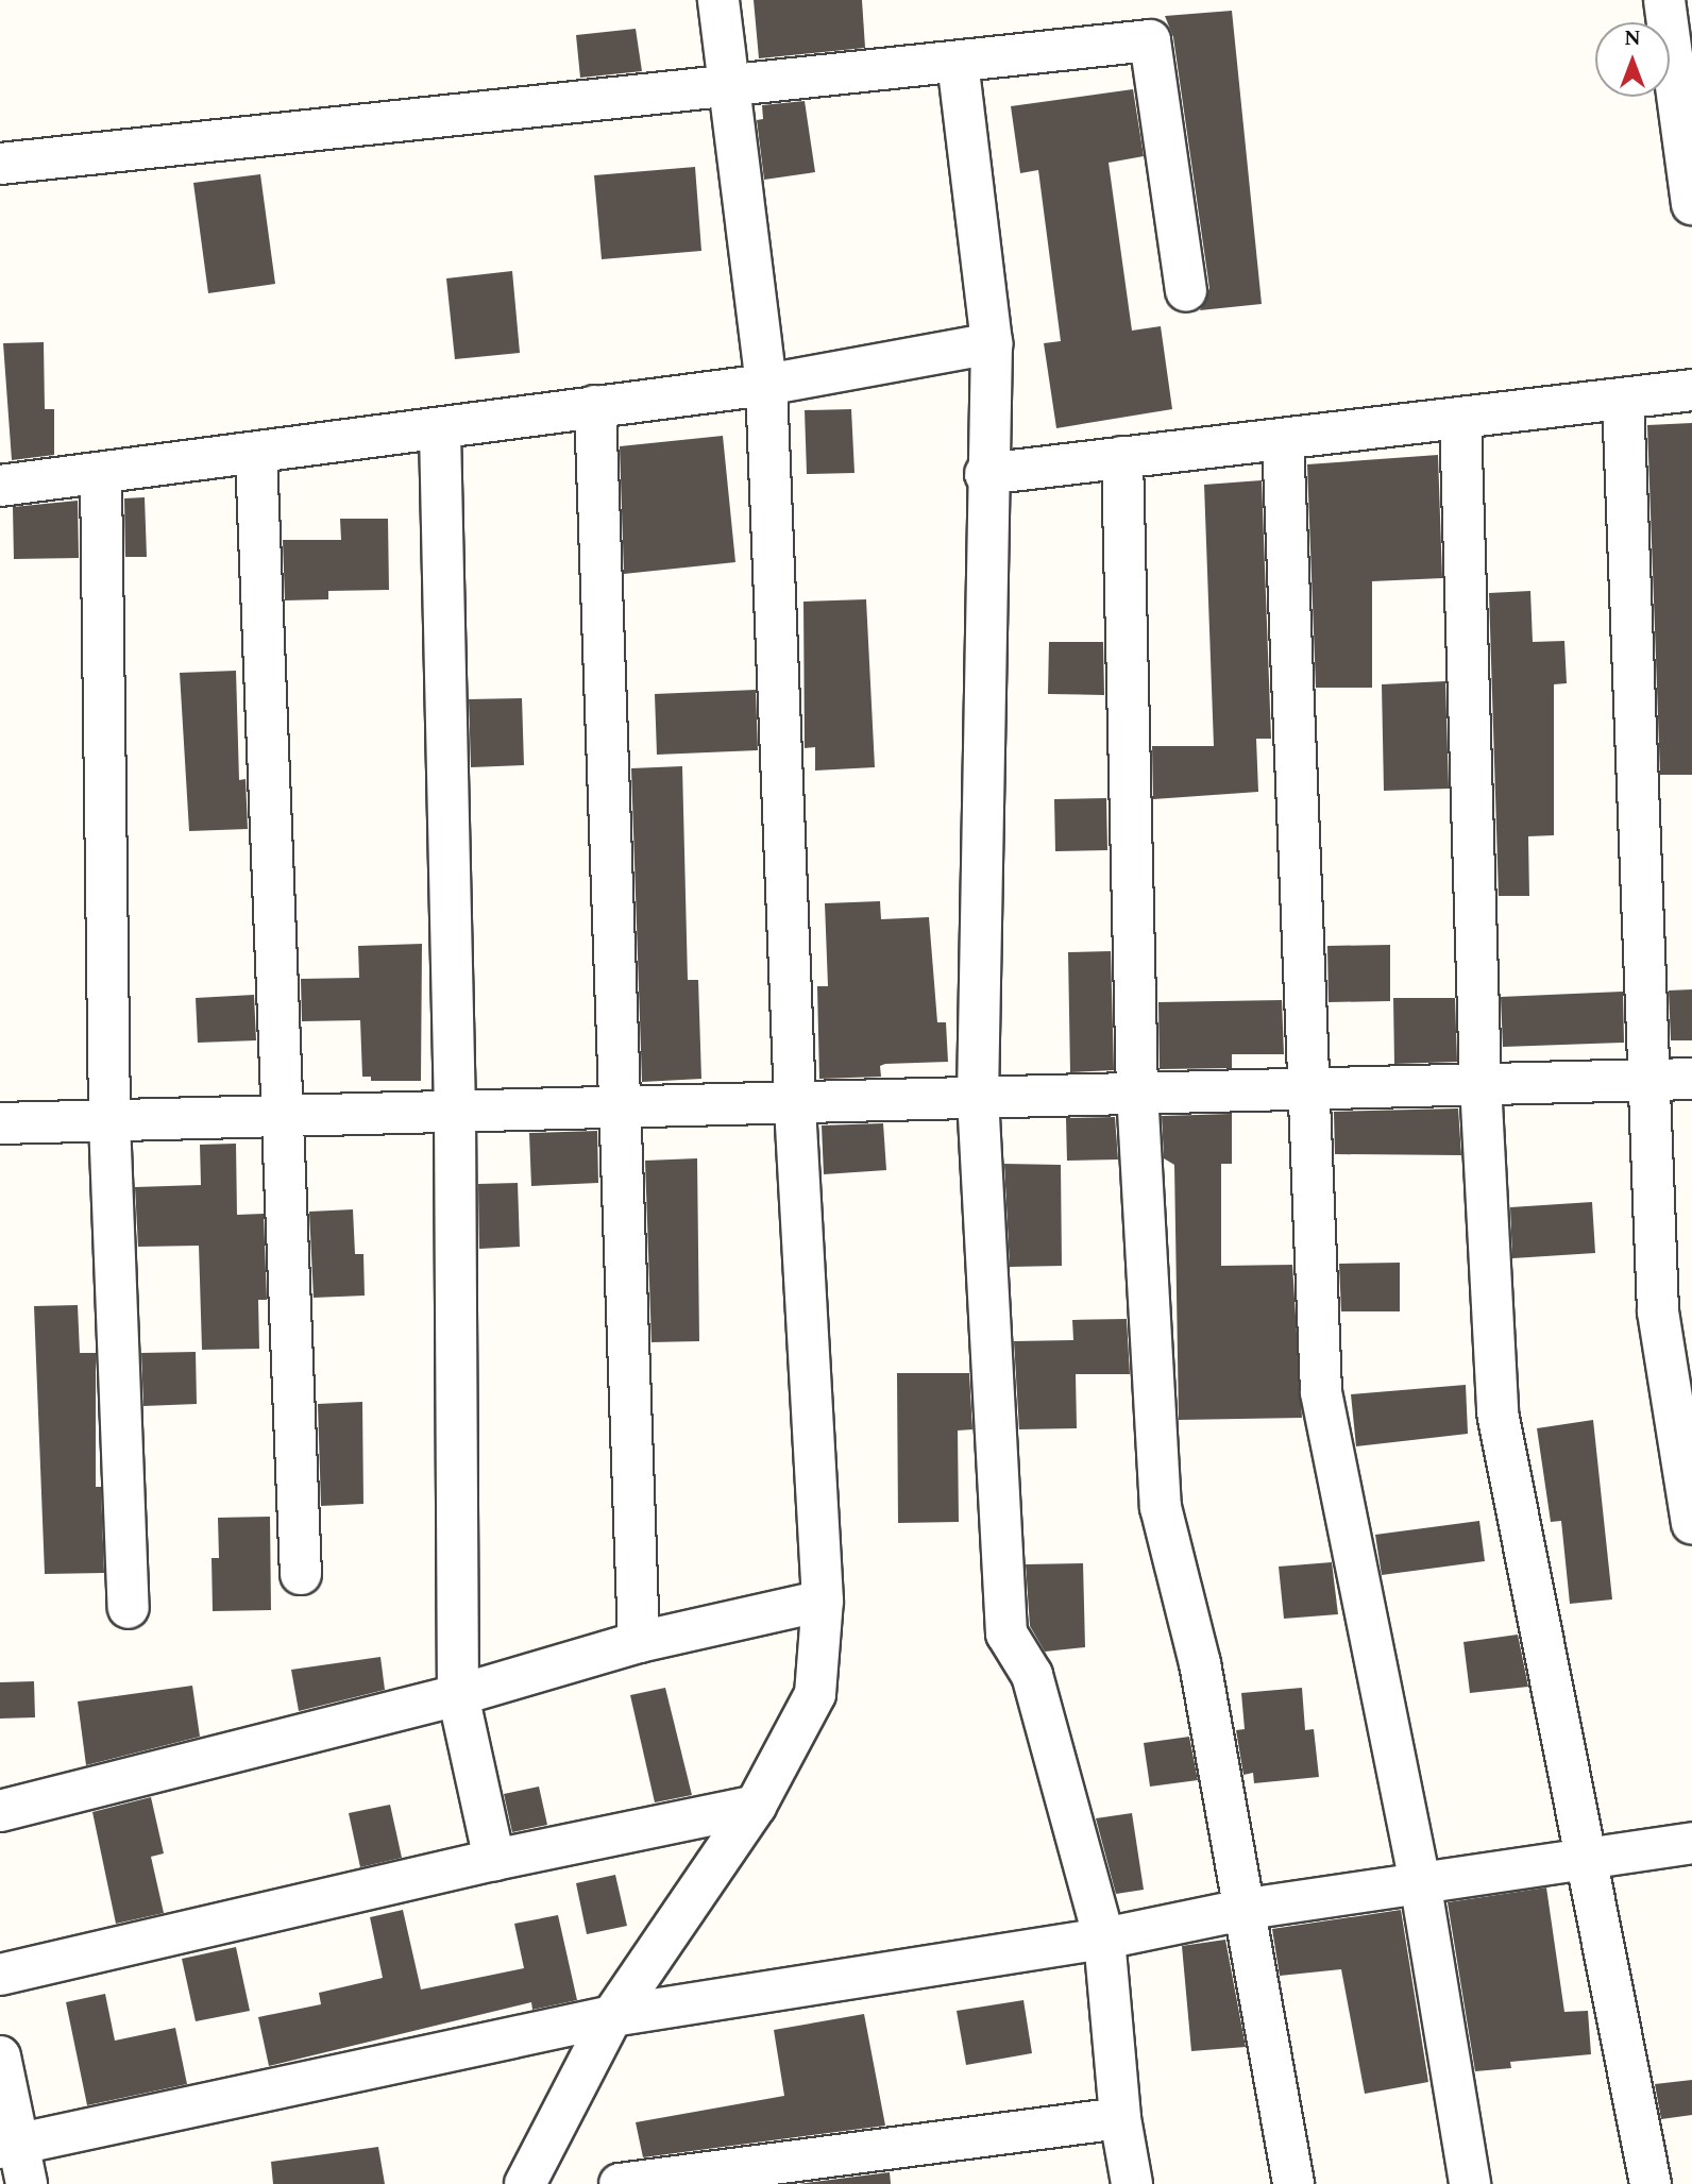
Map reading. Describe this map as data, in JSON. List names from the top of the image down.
{
  "north": "top"
}
